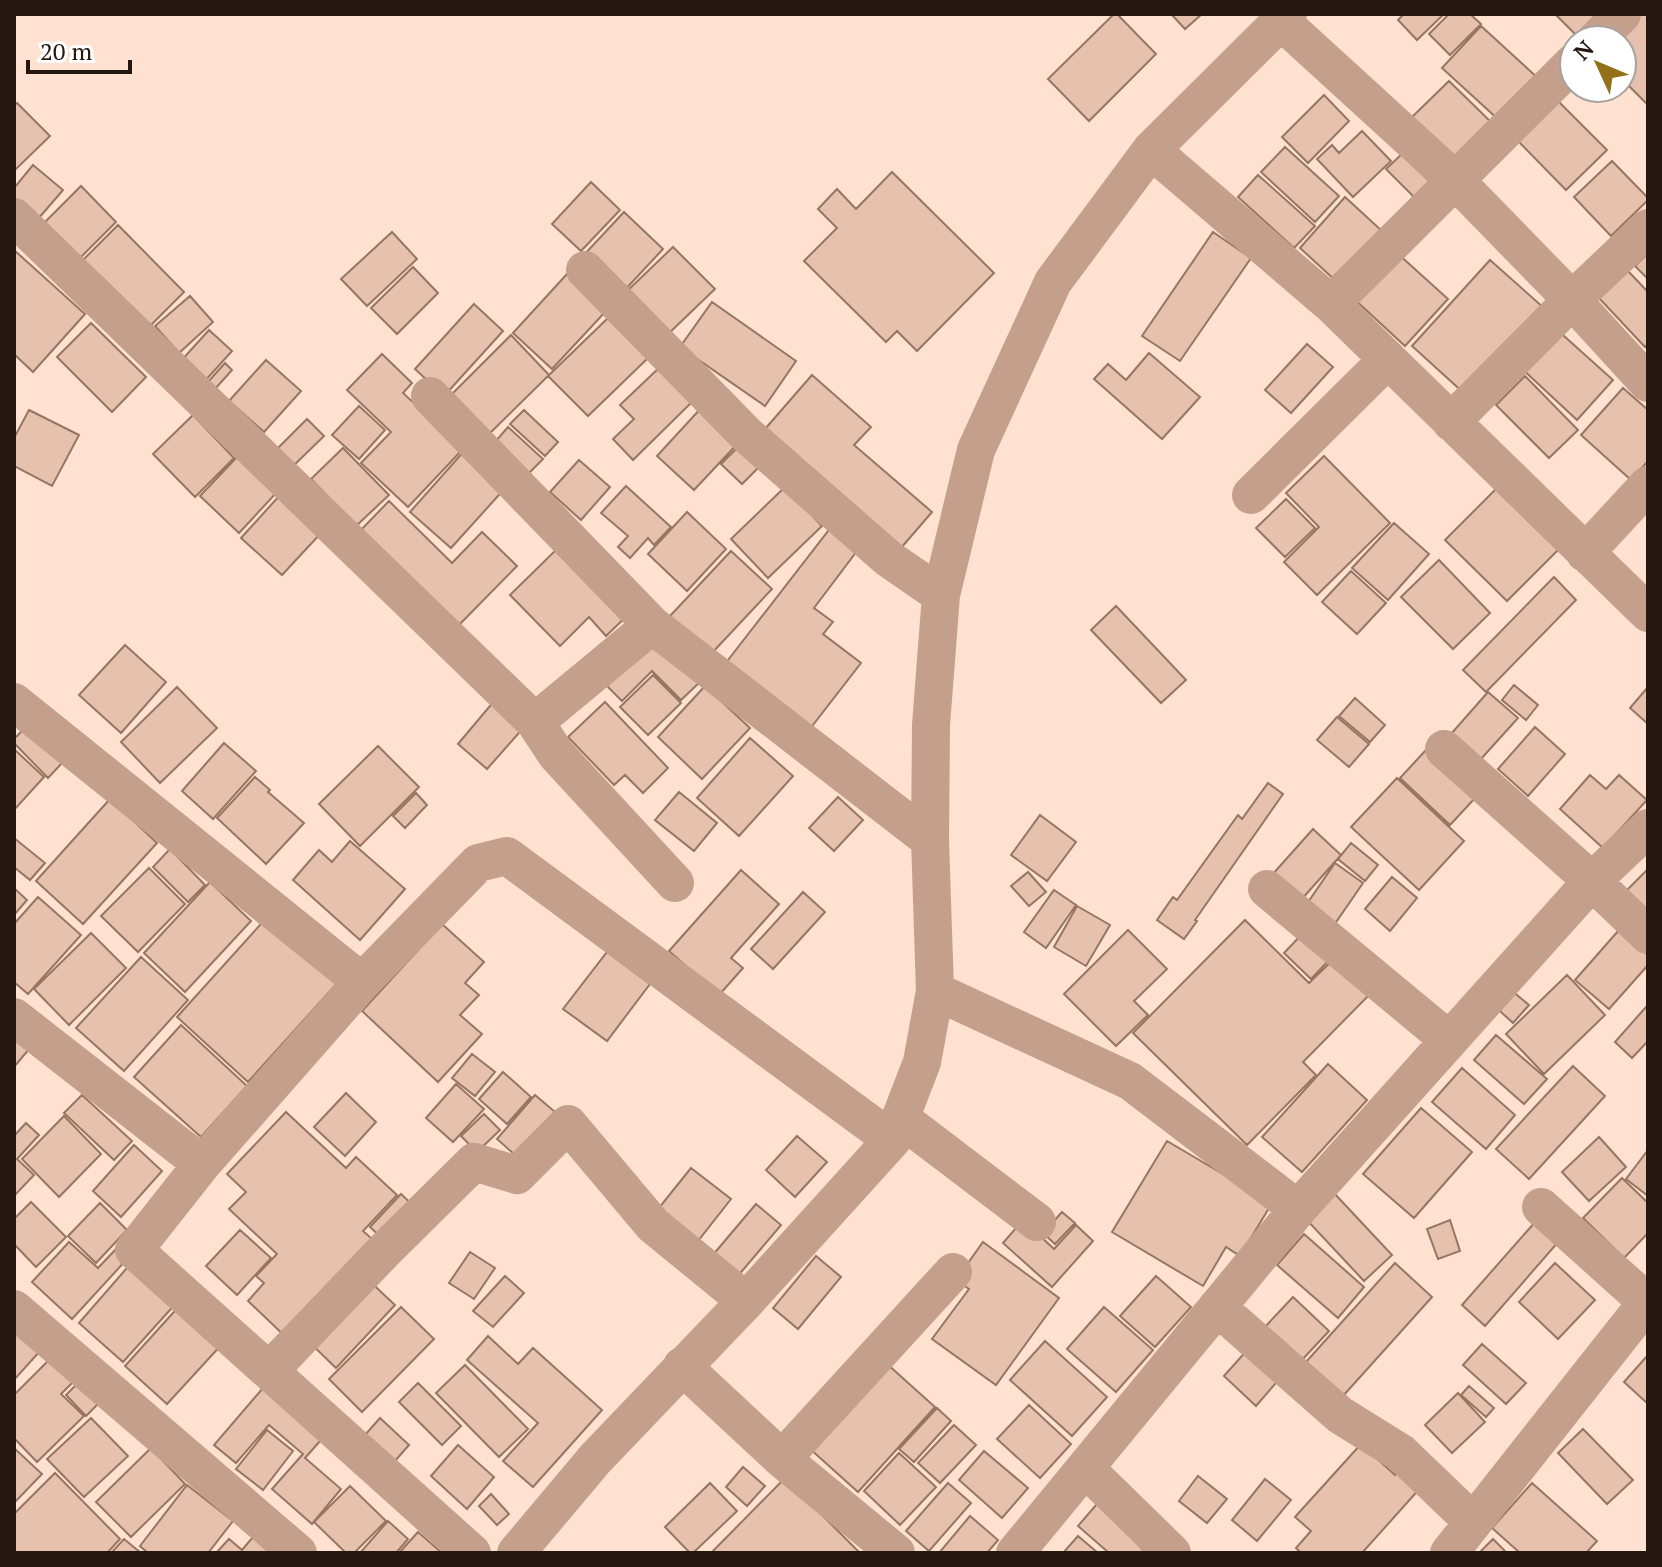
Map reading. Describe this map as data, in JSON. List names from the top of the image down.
{
  "scale_bar": "20 m",
  "north": "top left"
}
